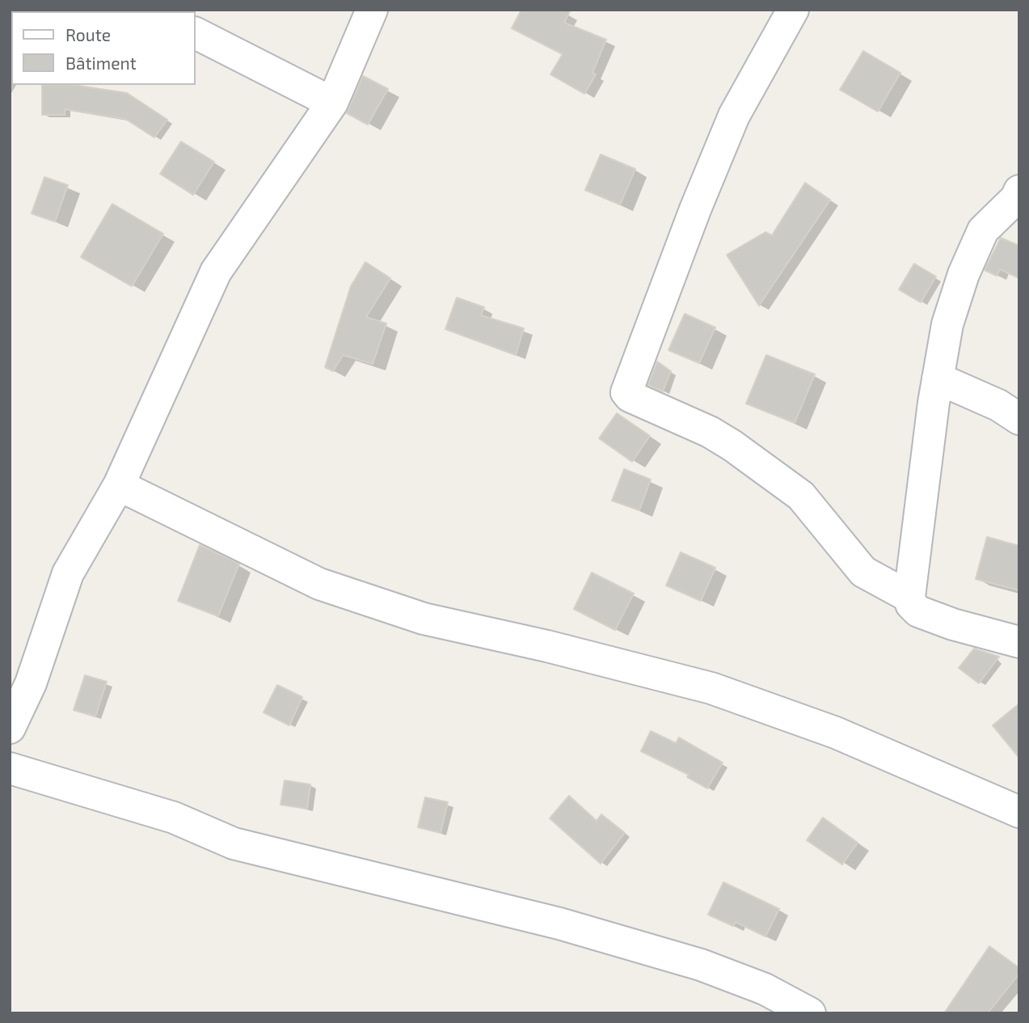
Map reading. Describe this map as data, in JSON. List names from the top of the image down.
{
  "legend": ["Route", "Bâtiment"]
}
